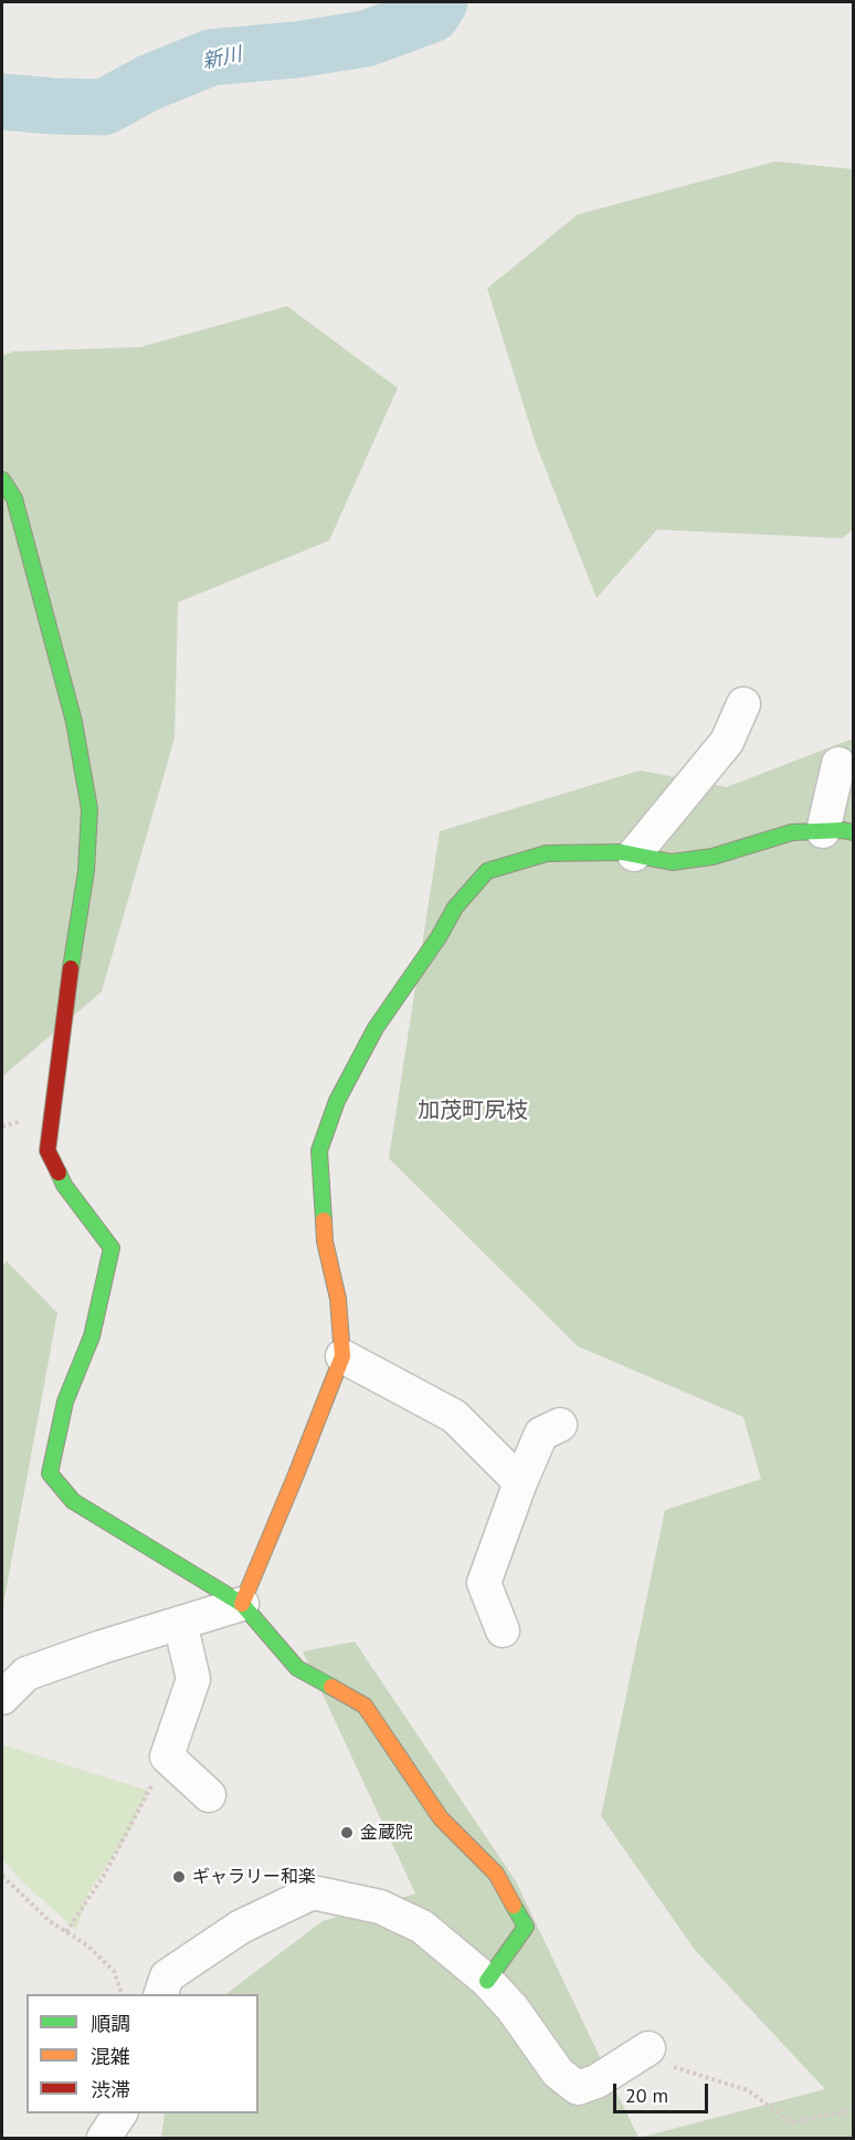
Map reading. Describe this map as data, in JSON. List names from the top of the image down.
{
  "districts": ["加茂町尻枝"],
  "water": ["新川"],
  "places": ["金蔵院", "ギャラリー和楽"],
  "legend": ["順調", "混雑", "渋滞"],
  "scale_bar": "20 m"
}
